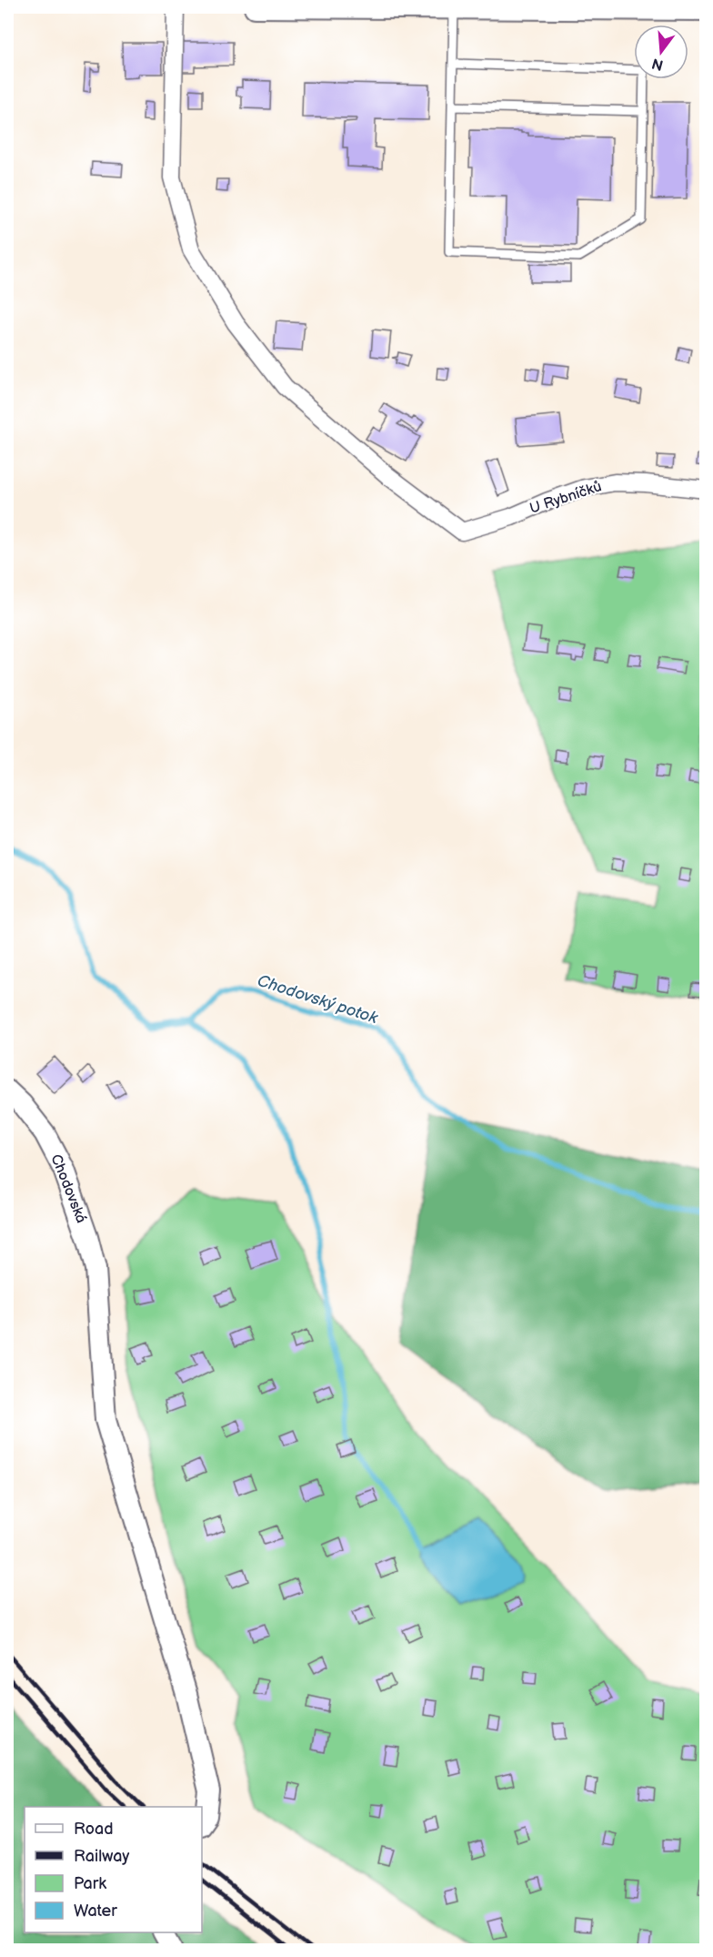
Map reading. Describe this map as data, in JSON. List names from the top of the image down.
{
  "streets": {
    "street": ["U Rybníčků", "Chodovská"]
  },
  "water": ["Chodovský potok"],
  "legend": [
    "Road",
    "Railway",
    "Park",
    "Water"
  ],
  "north": "bottom"
}
